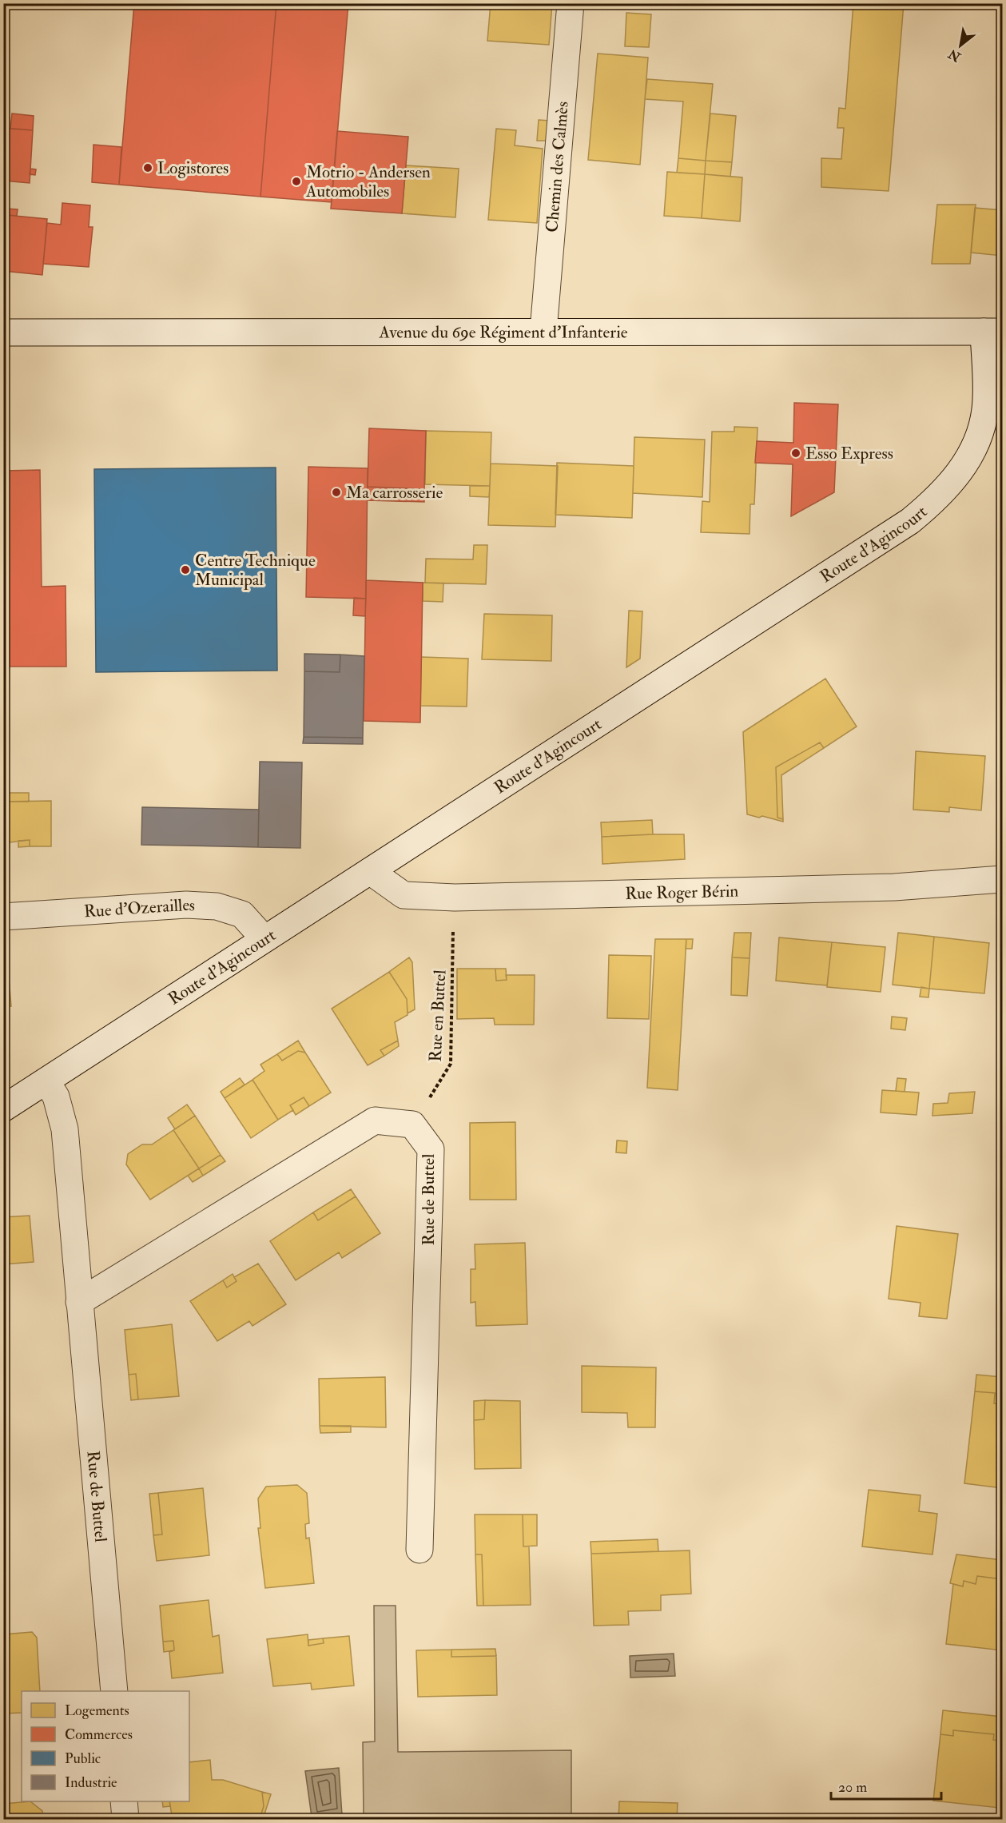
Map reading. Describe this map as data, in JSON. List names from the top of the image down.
{
  "streets": {
    "street": [
      "Chemin des Calmès",
      "Avenue du 69e Régiment d'Infanterie",
      "Route d'Agincourt",
      "Rue Roger Bérin",
      "Rue d'Ozerailles",
      "Rue de Buttel"
    ],
    "path": ["Rue en Buttel"]
  },
  "crossings": [
    ["Chemin des Calmès", "Avenue du 69e Régiment d'Infanterie"],
    ["Avenue du 69e Régiment d'Infanterie", "Route d'Agincourt"],
    ["Route d'Agincourt", "Rue Roger Bérin"],
    ["Route d'Agincourt", "Rue d'Ozerailles"],
    ["Route d'Agincourt", "Rue de Buttel"],
    ["Rue Roger Bérin", "Rue en Buttel"],
    ["Rue en Buttel", "Rue de Buttel"]
  ],
  "places": [
    "Logistores",
    "Motrio - Andersen Automobiles",
    "Esso Express",
    "Ma carrosserie",
    "Centre Technique Municipal"
  ],
  "legend": [
    "Logements",
    "Commerces",
    "Public",
    "Industrie"
  ],
  "scale_bar": "20 m",
  "north": "bottom left"
}
